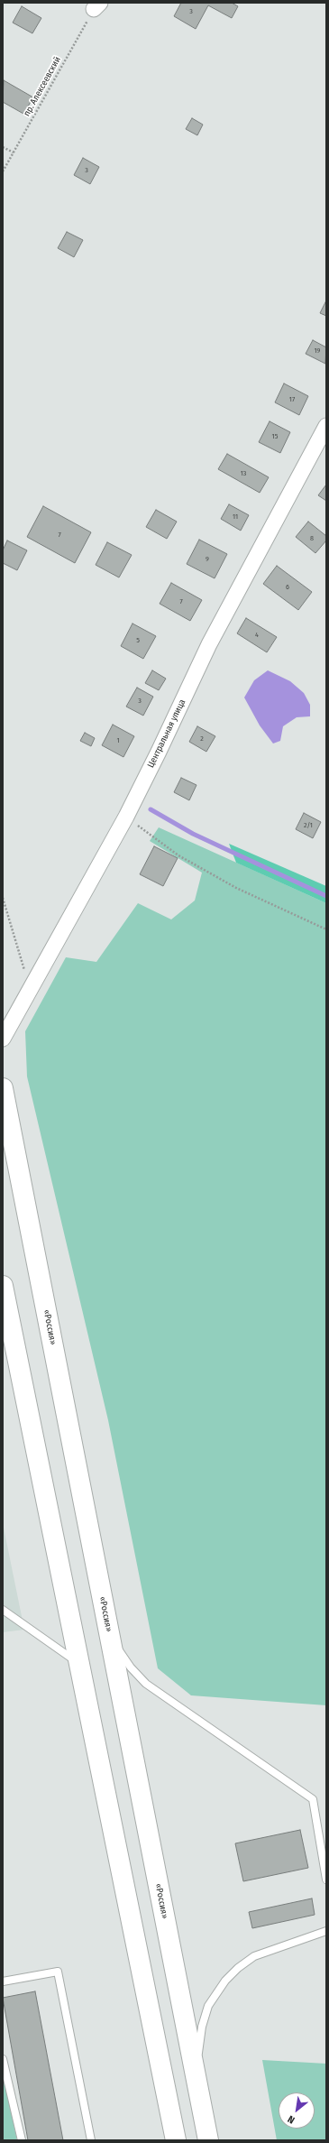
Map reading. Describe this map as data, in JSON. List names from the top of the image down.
{
  "streets": {
    "highway": ["«Россия»"],
    "street": ["Центральная улица"],
    "path": ["пр. Алексеевский"]
  },
  "house_numbers": [
    "3",
    "3",
    "19",
    "17",
    "15",
    "13",
    "11",
    "7",
    "8",
    "9",
    "6",
    "7",
    "4",
    "5",
    "3",
    "2",
    "1",
    "2/1"
  ],
  "north": "bottom left"
}
